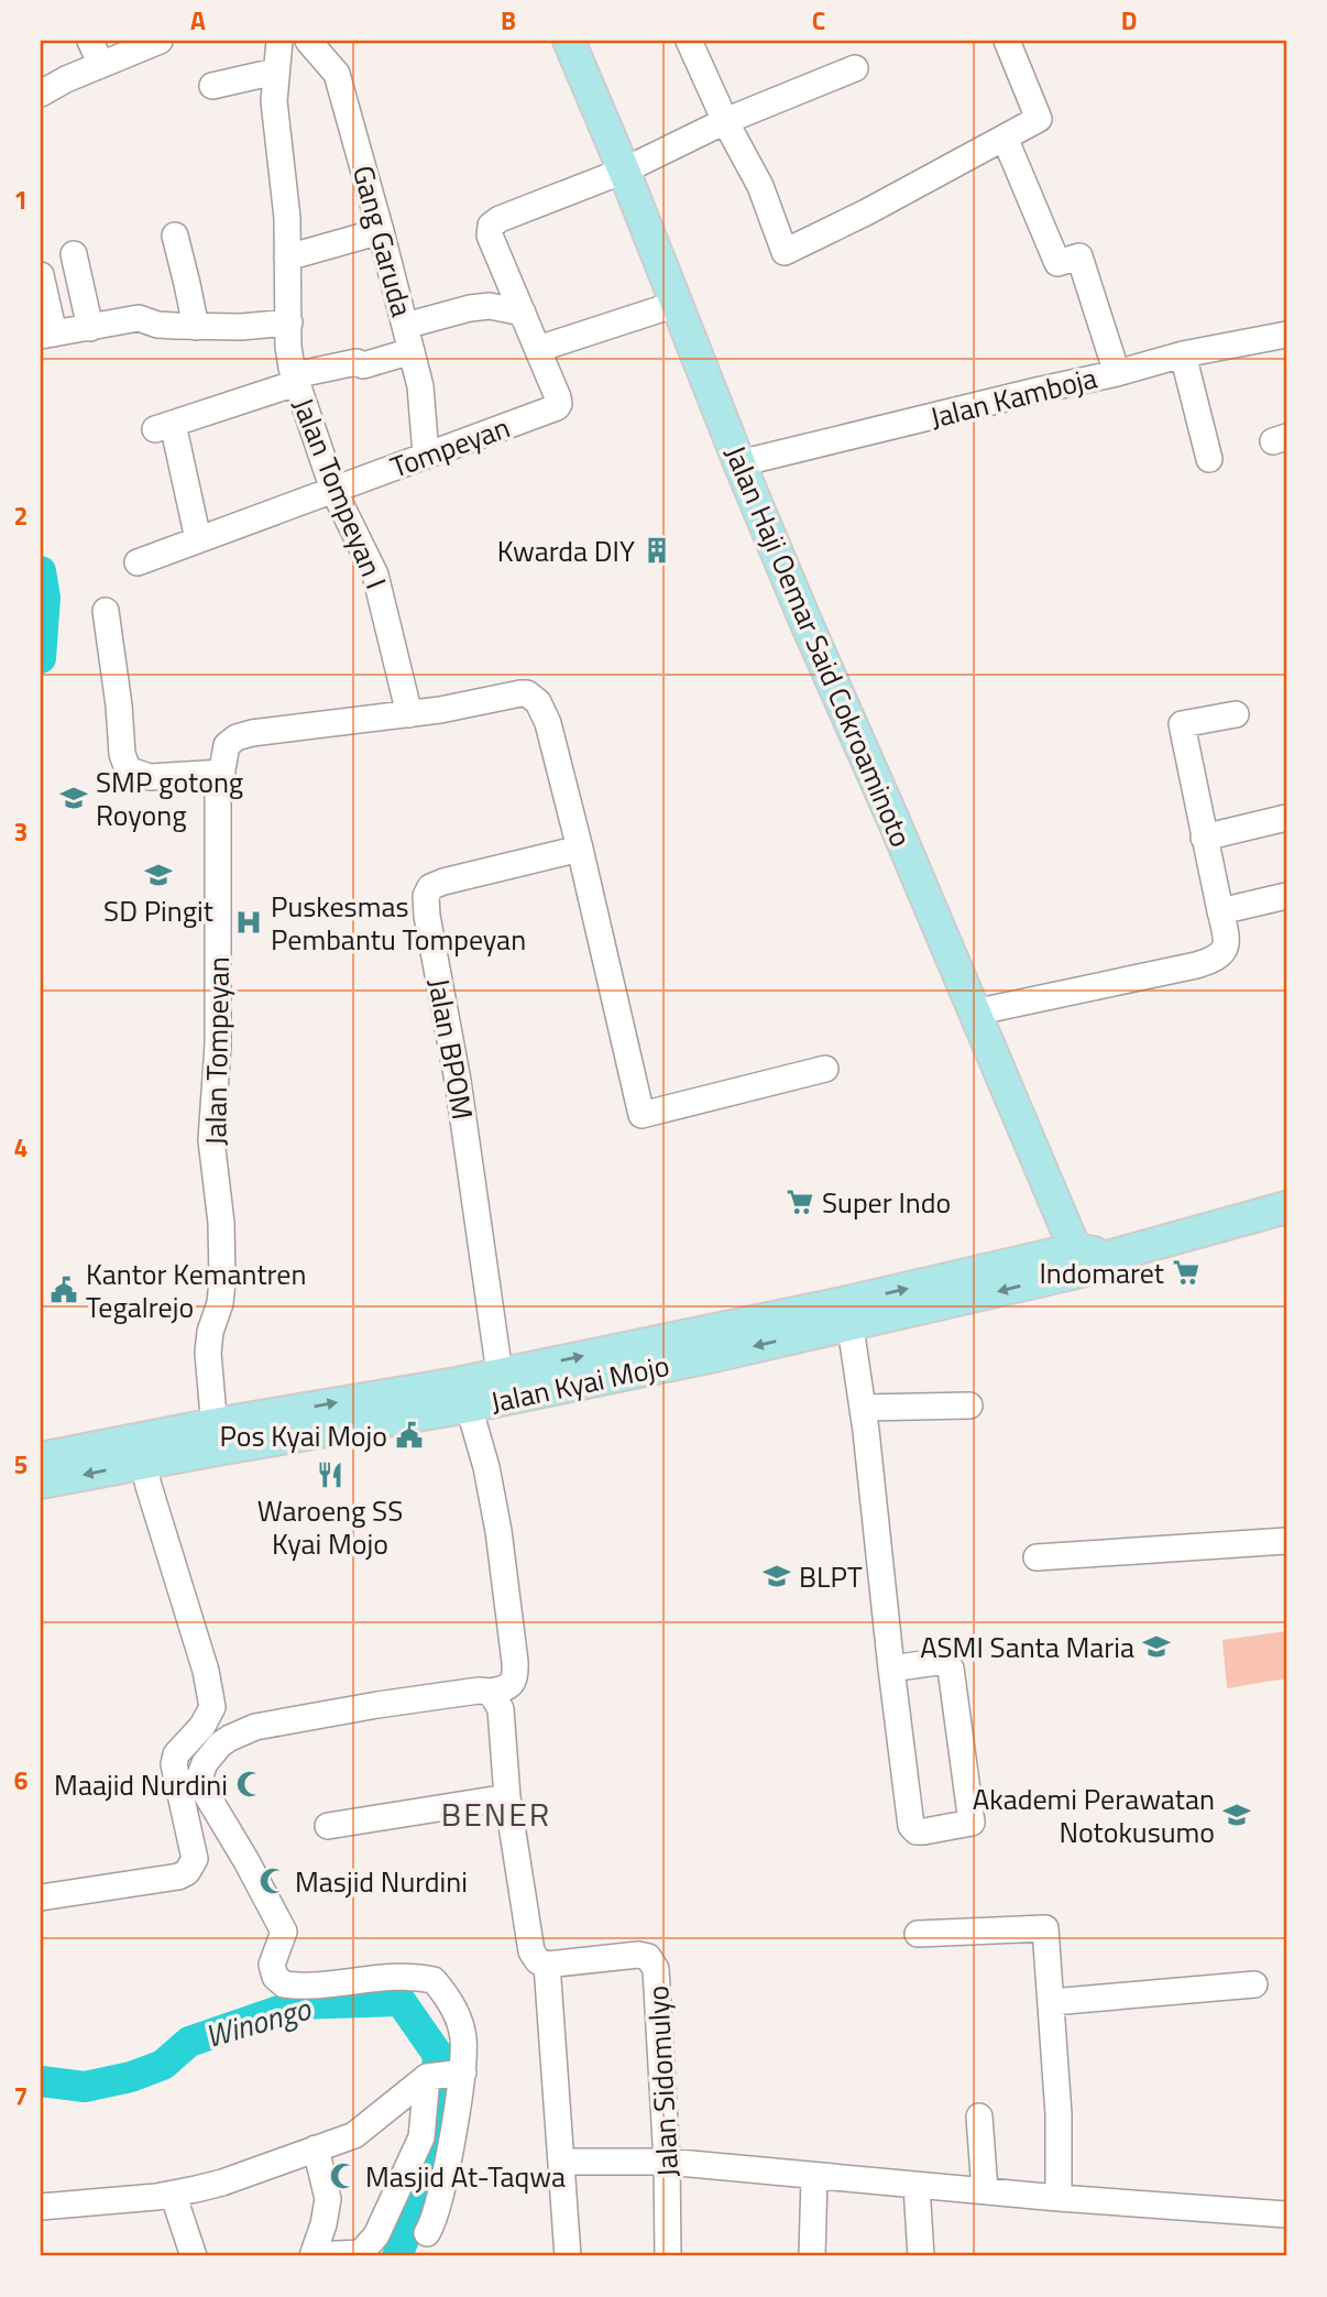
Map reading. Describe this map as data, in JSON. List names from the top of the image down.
{
  "streets": {
    "main road": ["Jalan Haji Oemar Said Cokroaminoto", "Jalan Kyai Mojo"],
    "street": [
      "Gang Garuda",
      "Jalan Kamboja",
      "Tompeyan",
      "Jalan Tompeyan I",
      "Jalan BPOM",
      "Jalan Tompeyan",
      "Jalan Sidomulyo"
    ]
  },
  "crossings": [
    ["Gang Garuda", "Tompeyan"],
    ["Jalan Kamboja", "Jalan Haji Oemar Said Cokroaminoto"],
    ["Tompeyan", "Jalan Tompeyan I"],
    ["Jalan Tompeyan I", "Jalan Tompeyan"],
    ["Jalan Haji Oemar Said Cokroaminoto", "Jalan Kyai Mojo"],
    ["Jalan BPOM", "Jalan Kyai Mojo"],
    ["Jalan Tompeyan", "Jalan Kyai Mojo"]
  ],
  "districts": ["BENER"],
  "water": ["Winongo"],
  "places": {
    "building": ["Kwarda DIY"],
    "school or university": [
      "SMP gotong Royong",
      "SD Pingit",
      "BLPT",
      "ASMI Santa Maria",
      "Akademi Perawatan Notokusumo"
    ],
    "hospital": ["Puskesmas Pembantu Tompeyan"],
    "supermarket": ["Super Indo", "Indomaret"],
    "public building": ["Kantor Kemantren Tegalrejo", "Pos Kyai Mojo"],
    "restaurant": ["Waroeng SS Kyai Mojo"],
    "mosque": ["Maajid Nurdini", "Masjid Nurdini", "Masjid At-Taqwa"]
  },
  "grid": {
    "columns": [
      "A",
      "B",
      "C",
      "D"
    ],
    "rows": [
      "1",
      "2",
      "3",
      "4",
      "5",
      "6",
      "7"
    ]
  }
}
